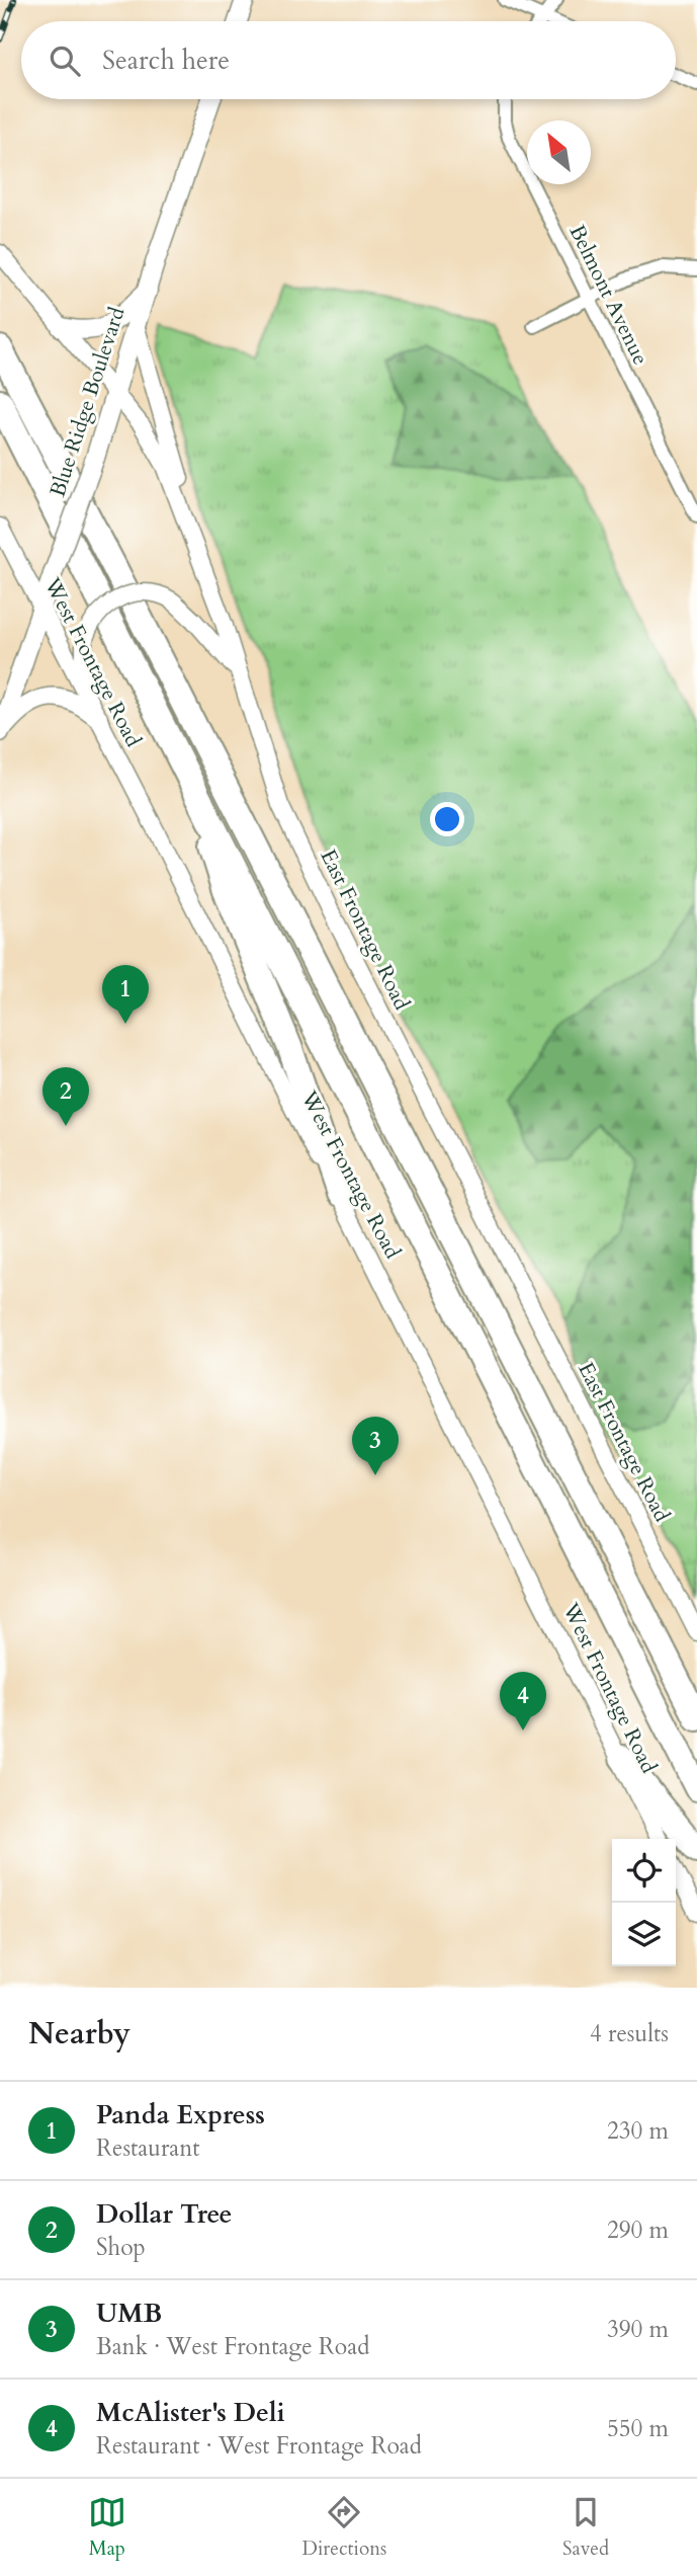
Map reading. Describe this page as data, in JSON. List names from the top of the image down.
{
  "streets": {
    "main road": ["Blue Ridge Boulevard"],
    "street": ["Belmont Avenue", "West Frontage Road", "East Frontage Road"]
  },
  "crossings": [
    ["Blue Ridge Boulevard", "West Frontage Road"],
    ["Blue Ridge Boulevard", "East Frontage Road"]
  ],
  "north": "top left",
  "page": {
    "search": "Search here",
    "pins": [
      "1",
      "2",
      "3",
      "4"
    ],
    "heading": ["Nearby", "4 results"],
    "list": [
      {
        "mark": "1",
        "name": "Panda Express",
        "note": "Restaurant",
        "value": "230 m"
      },
      {
        "mark": "2",
        "name": "Dollar Tree",
        "note": "Shop",
        "value": "290 m"
      },
      {
        "mark": "3",
        "name": "UMB",
        "note": "Bank · West Frontage Road",
        "value": "390 m"
      },
      {
        "mark": "4",
        "name": "McAlister's Deli",
        "note": "Restaurant · West Frontage Road",
        "value": "550 m"
      }
    ],
    "nav": ["Map", "Directions", "Saved"]
  }
}
